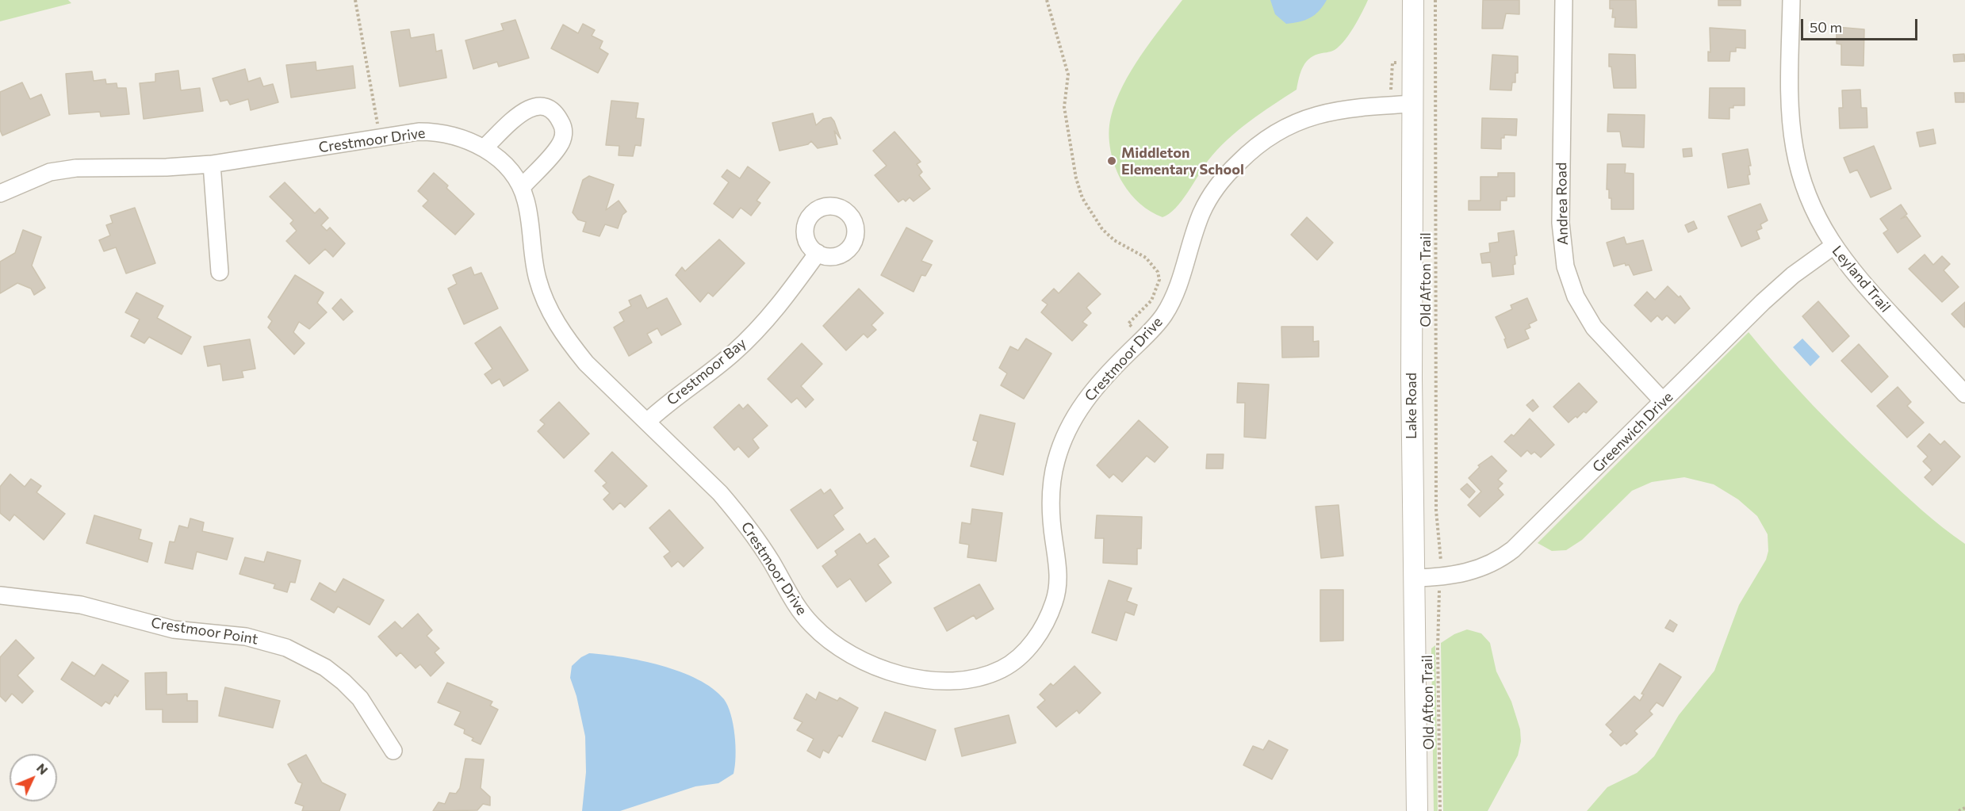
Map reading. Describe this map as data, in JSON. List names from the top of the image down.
{
  "streets": {
    "street": [
      "Crestmoor Drive",
      "Andrea Road",
      "Leyland Trail",
      "Crestmoor Bay",
      "Lake Road",
      "Greenwich Drive",
      "Crestmoor Point"
    ],
    "path": ["Old Afton Trail"]
  },
  "crossings": [
    ["Crestmoor Drive", "Crestmoor Bay"],
    ["Crestmoor Drive", "Lake Road"],
    ["Andrea Road", "Greenwich Drive"],
    ["Leyland Trail", "Greenwich Drive"],
    ["Lake Road", "Greenwich Drive"]
  ],
  "places": ["Middleton Elementary School"],
  "scale_bar": "50 m",
  "north": "top right"
}
